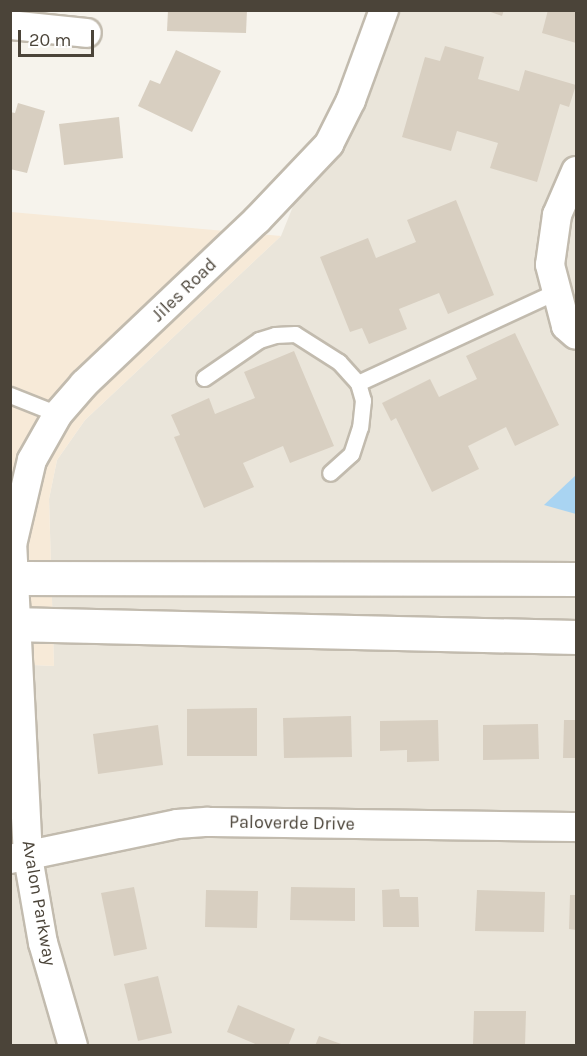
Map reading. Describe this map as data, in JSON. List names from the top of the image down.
{
  "streets": {
    "street": ["Jiles Road", "Paloverde Drive", "Avalon Parkway"]
  },
  "crossings": [
    ["Jiles Road", "Avalon Parkway"],
    ["Paloverde Drive", "Avalon Parkway"]
  ],
  "scale_bar": "20 m"
}
